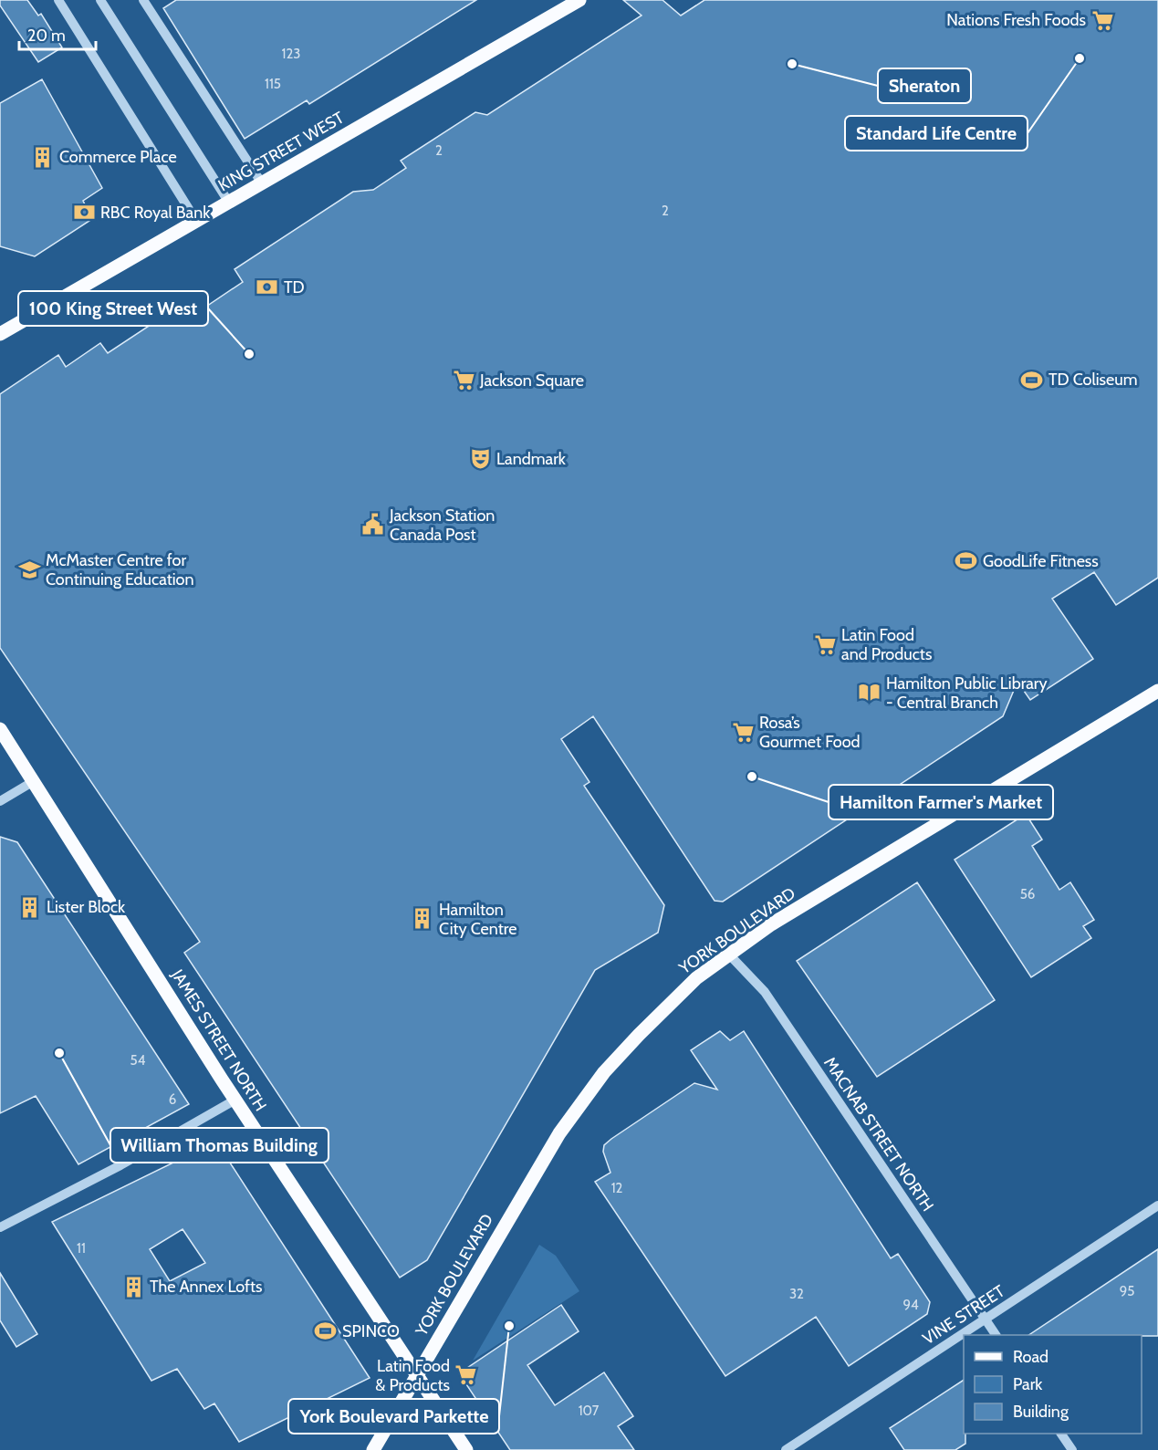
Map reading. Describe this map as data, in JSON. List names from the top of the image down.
{
  "streets": {
    "main road": ["KING STREET WEST", "YORK BOULEVARD", "JAMES STREET NORTH"],
    "street": ["MACNAB STREET NORTH", "VINE STREET"]
  },
  "crossings": [
    ["YORK BOULEVARD", "JAMES STREET NORTH"],
    ["YORK BOULEVARD", "MACNAB STREET NORTH"],
    ["MACNAB STREET NORTH", "VINE STREET"]
  ],
  "places": {
    "supermarket": [
      "Nations Fresh Foods",
      "Jackson Square",
      "Latin Food and Products",
      "Rosa’s Gourmet Food",
      "Latin Food & Products"
    ],
    "other": [
      "Standard Life Centre",
      "Sheraton",
      "100 King Street West",
      "Hamilton Farmer's Market",
      "William Thomas Building",
      "York Boulevard Parkette"
    ],
    "building": [
      "Commerce Place",
      "Lister Block",
      "Hamilton City Centre",
      "The Annex Lofts"
    ],
    "bank": ["RBC Royal Bank", "TD"],
    "sports": ["TD Coliseum", "GoodLife Fitness", "SPINCO"],
    "theatre": ["Landmark"],
    "public building": ["Jackson Station Canada Post"],
    "school or university": ["McMaster Centre for Continuing Education"],
    "library": ["Hamilton Public Library - Central Branch"]
  },
  "house_numbers": [
    "123",
    "115",
    "2",
    "2",
    "56",
    "54",
    "6",
    "12",
    "11",
    "95",
    "32",
    "94",
    "107"
  ],
  "legend": ["Road", "Park", "Building"],
  "scale_bar": "20 m"
}
